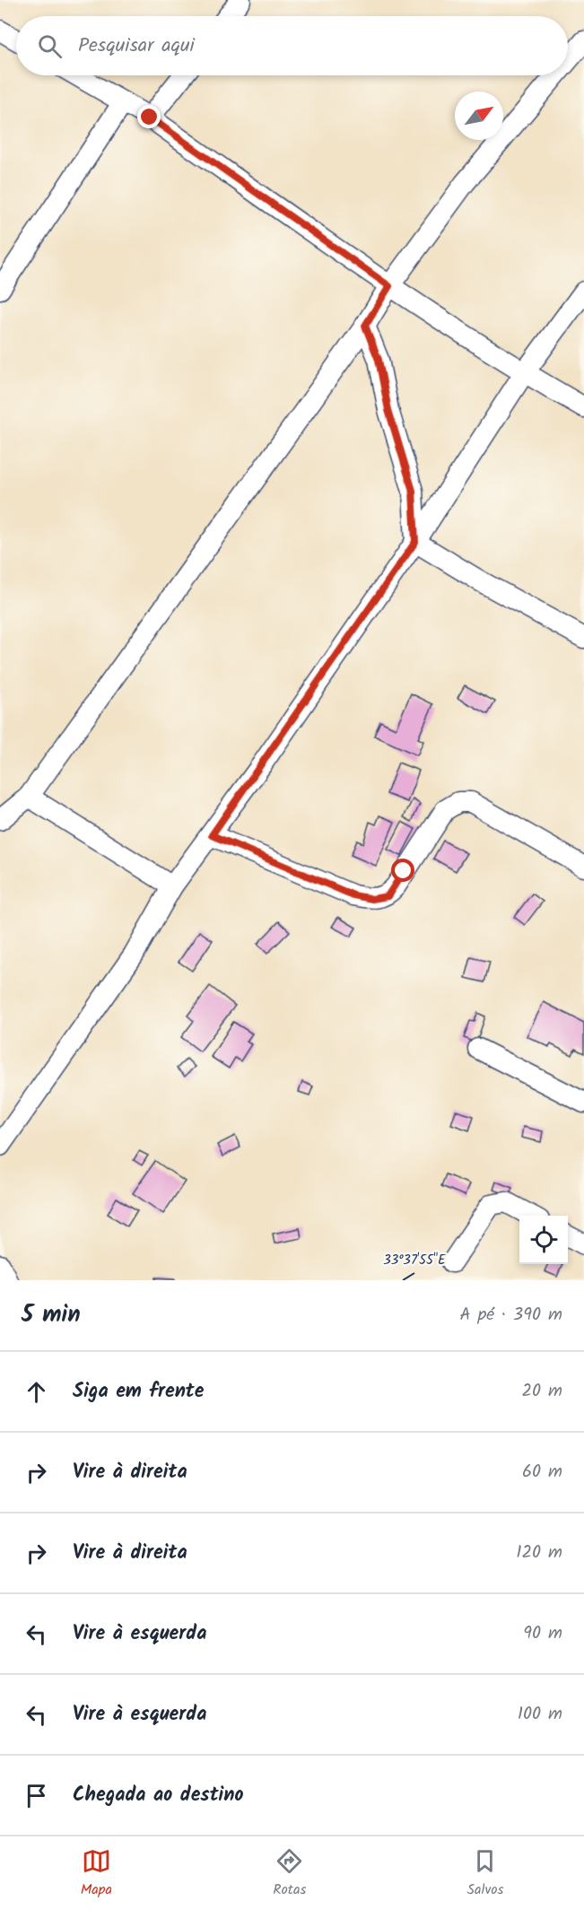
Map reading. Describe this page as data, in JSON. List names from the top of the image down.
{
  "north": "top right",
  "page": {
    "search": "Pesquisar aqui",
    "heading": ["5 min", "A pé · 390 m"],
    "list": [
      ["Siga em frente", "20 m"],
      ["Vire à direita", "60 m"],
      ["Vire à direita", "120 m"],
      ["Vire à esquerda", "90 m"],
      ["Vire à esquerda", "100 m"],
      "Chegada ao destino"
    ],
    "nav": ["Mapa", "Rotas", "Salvos"]
  },
  "coordinates": ["33°37'55\"E"]
}
